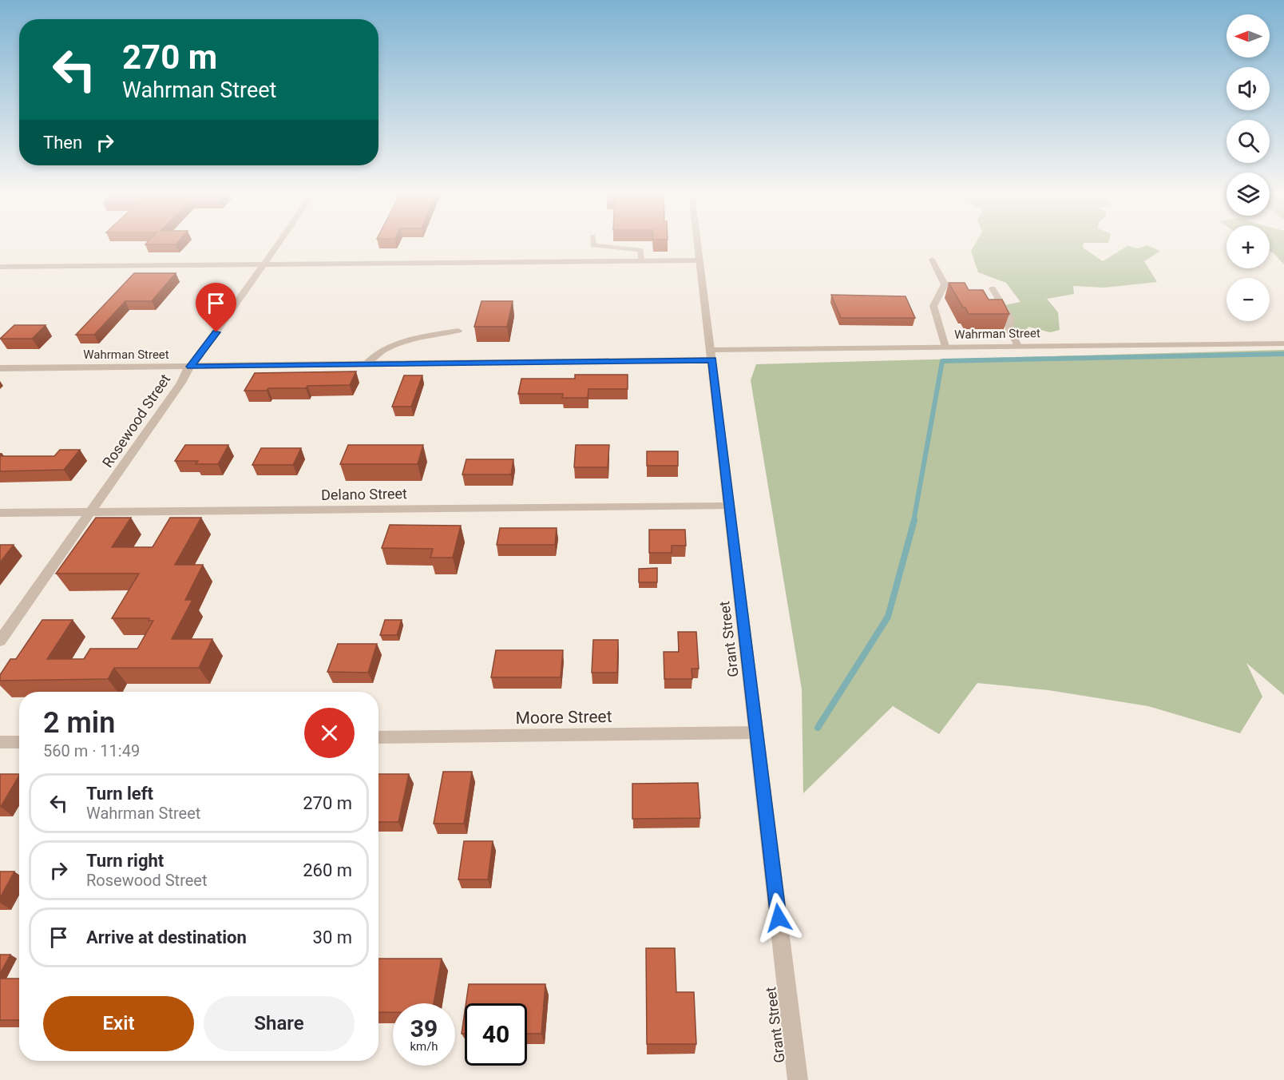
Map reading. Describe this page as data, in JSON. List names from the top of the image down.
{
  "streets": {
    "street": [
      "Wahrman Street",
      "Rosewood Street",
      "Delano Street",
      "Grant Street",
      "Moore Street"
    ]
  },
  "crossings": [
    ["Wahrman Street", "Rosewood Street"],
    ["Wahrman Street", "Grant Street"],
    ["Rosewood Street", "Delano Street"],
    ["Delano Street", "Grant Street"],
    ["Grant Street", "Moore Street"]
  ],
  "north": "left",
  "page": {
    "map_buttons": ["+", "−"],
    "turn": ["270 m", "Wahrman Street"],
    "then": "Then",
    "heading": ["2 min", "560 m · 11:49"],
    "list": [
      {
        "name": "Turn left",
        "note": "Wahrman Street",
        "value": "270 m"
      },
      {
        "name": "Turn right",
        "note": "Rosewood Street",
        "value": "260 m"
      },
      {
        "name": "Arrive at destination",
        "value": "30 m"
      }
    ],
    "buttons": ["Exit", "Share"],
    "speed": "39 km/h",
    "limit": "40"
  }
}
